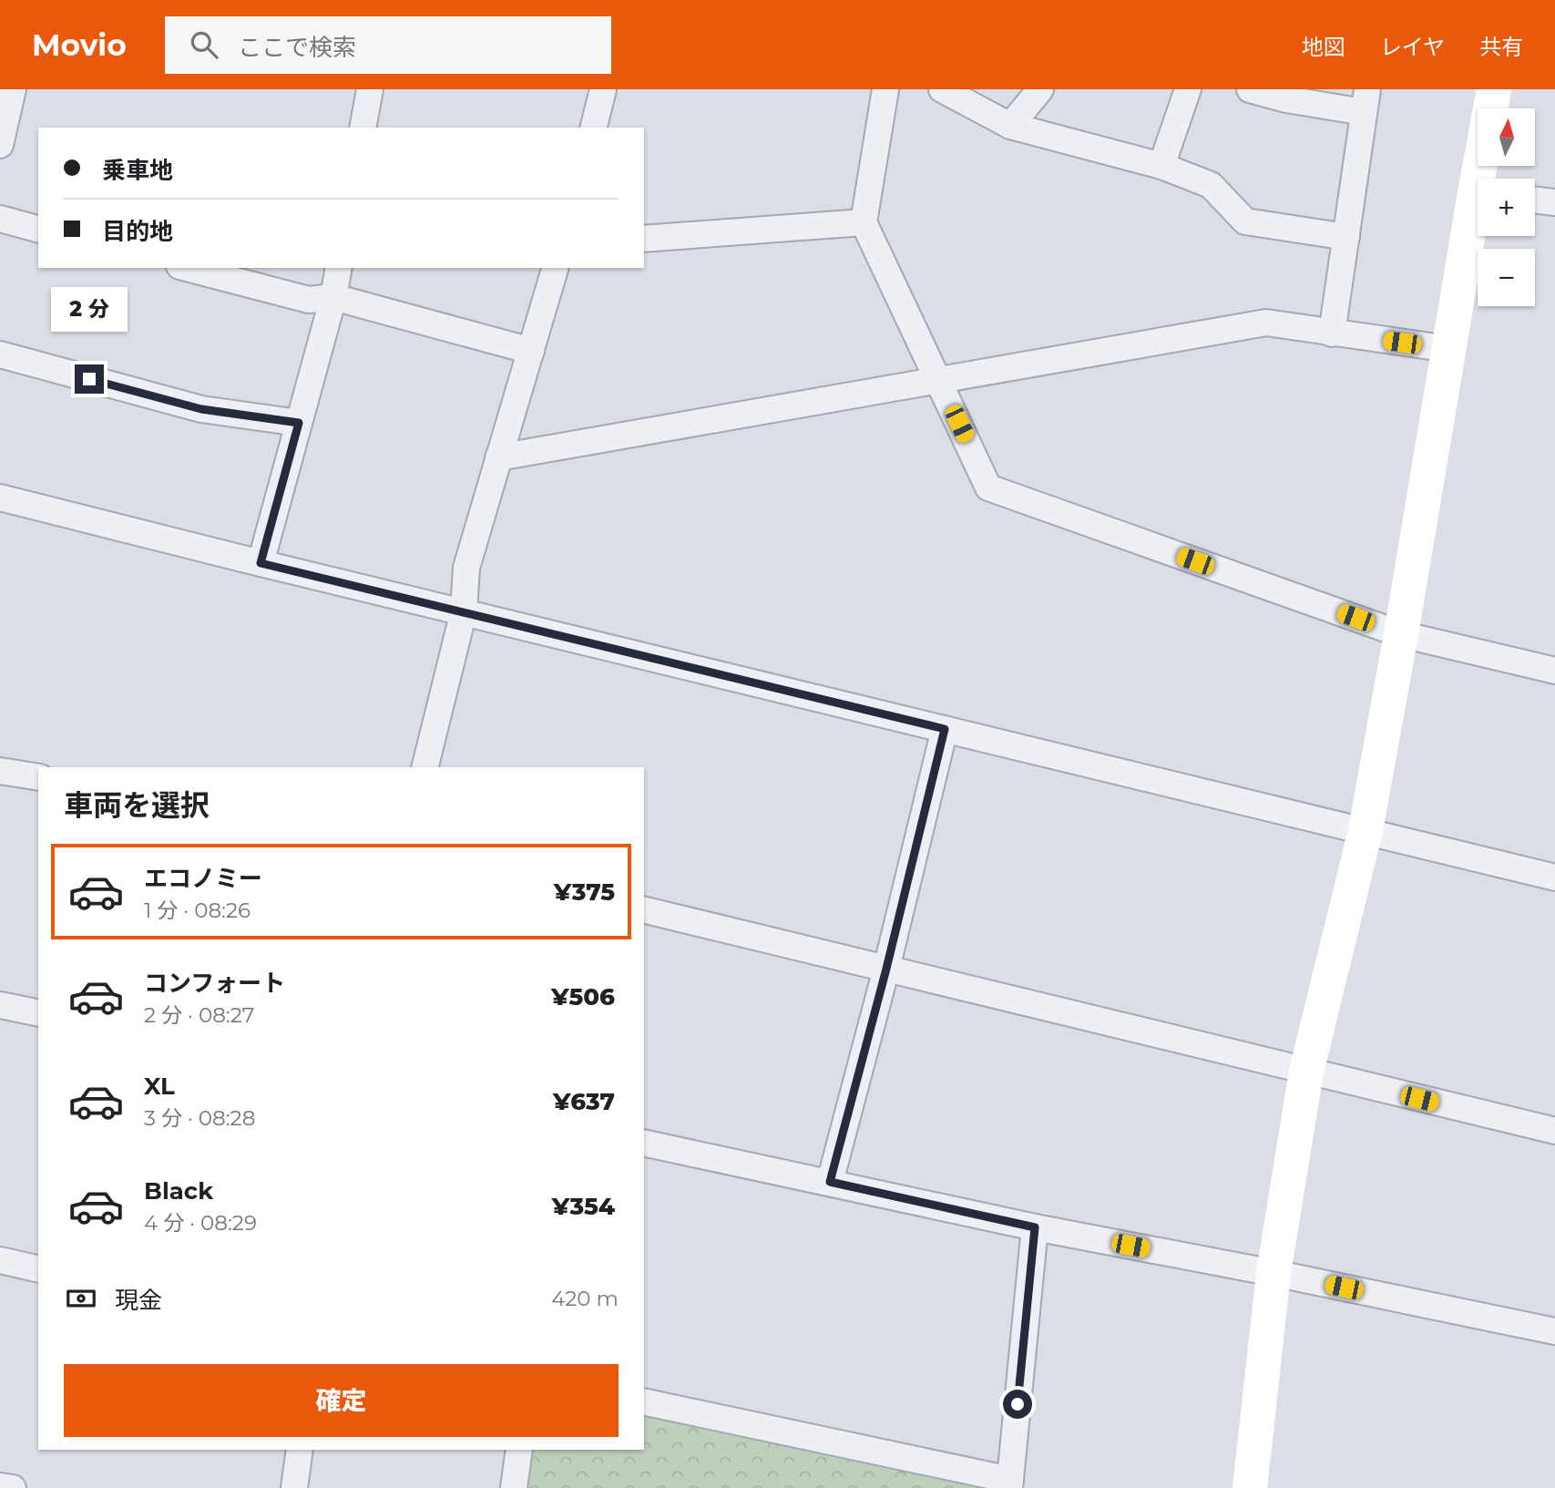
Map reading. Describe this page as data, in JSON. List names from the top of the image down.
{
  "north": "top",
  "page": {
    "header": "Movio",
    "search": "ここで検索",
    "nav": ["地図", "レイヤ", "共有"],
    "map_buttons": ["+", "−"],
    "banner": ["乗車地", "目的地"],
    "bubble": "2 分",
    "heading": "車両を選択",
    "list": [
      {
        "name": "エコノミー",
        "note": "1 分 · 08:26",
        "value": "¥375"
      },
      {
        "name": "コンフォート",
        "note": "2 分 · 08:27",
        "value": "¥506"
      },
      {
        "name": "XL",
        "note": "3 分 · 08:28",
        "value": "¥637"
      },
      {
        "name": "Black",
        "note": "4 分 · 08:29",
        "value": "¥354"
      }
    ],
    "pay": ["現金", "420 m"],
    "buttons": "確定"
  }
}
